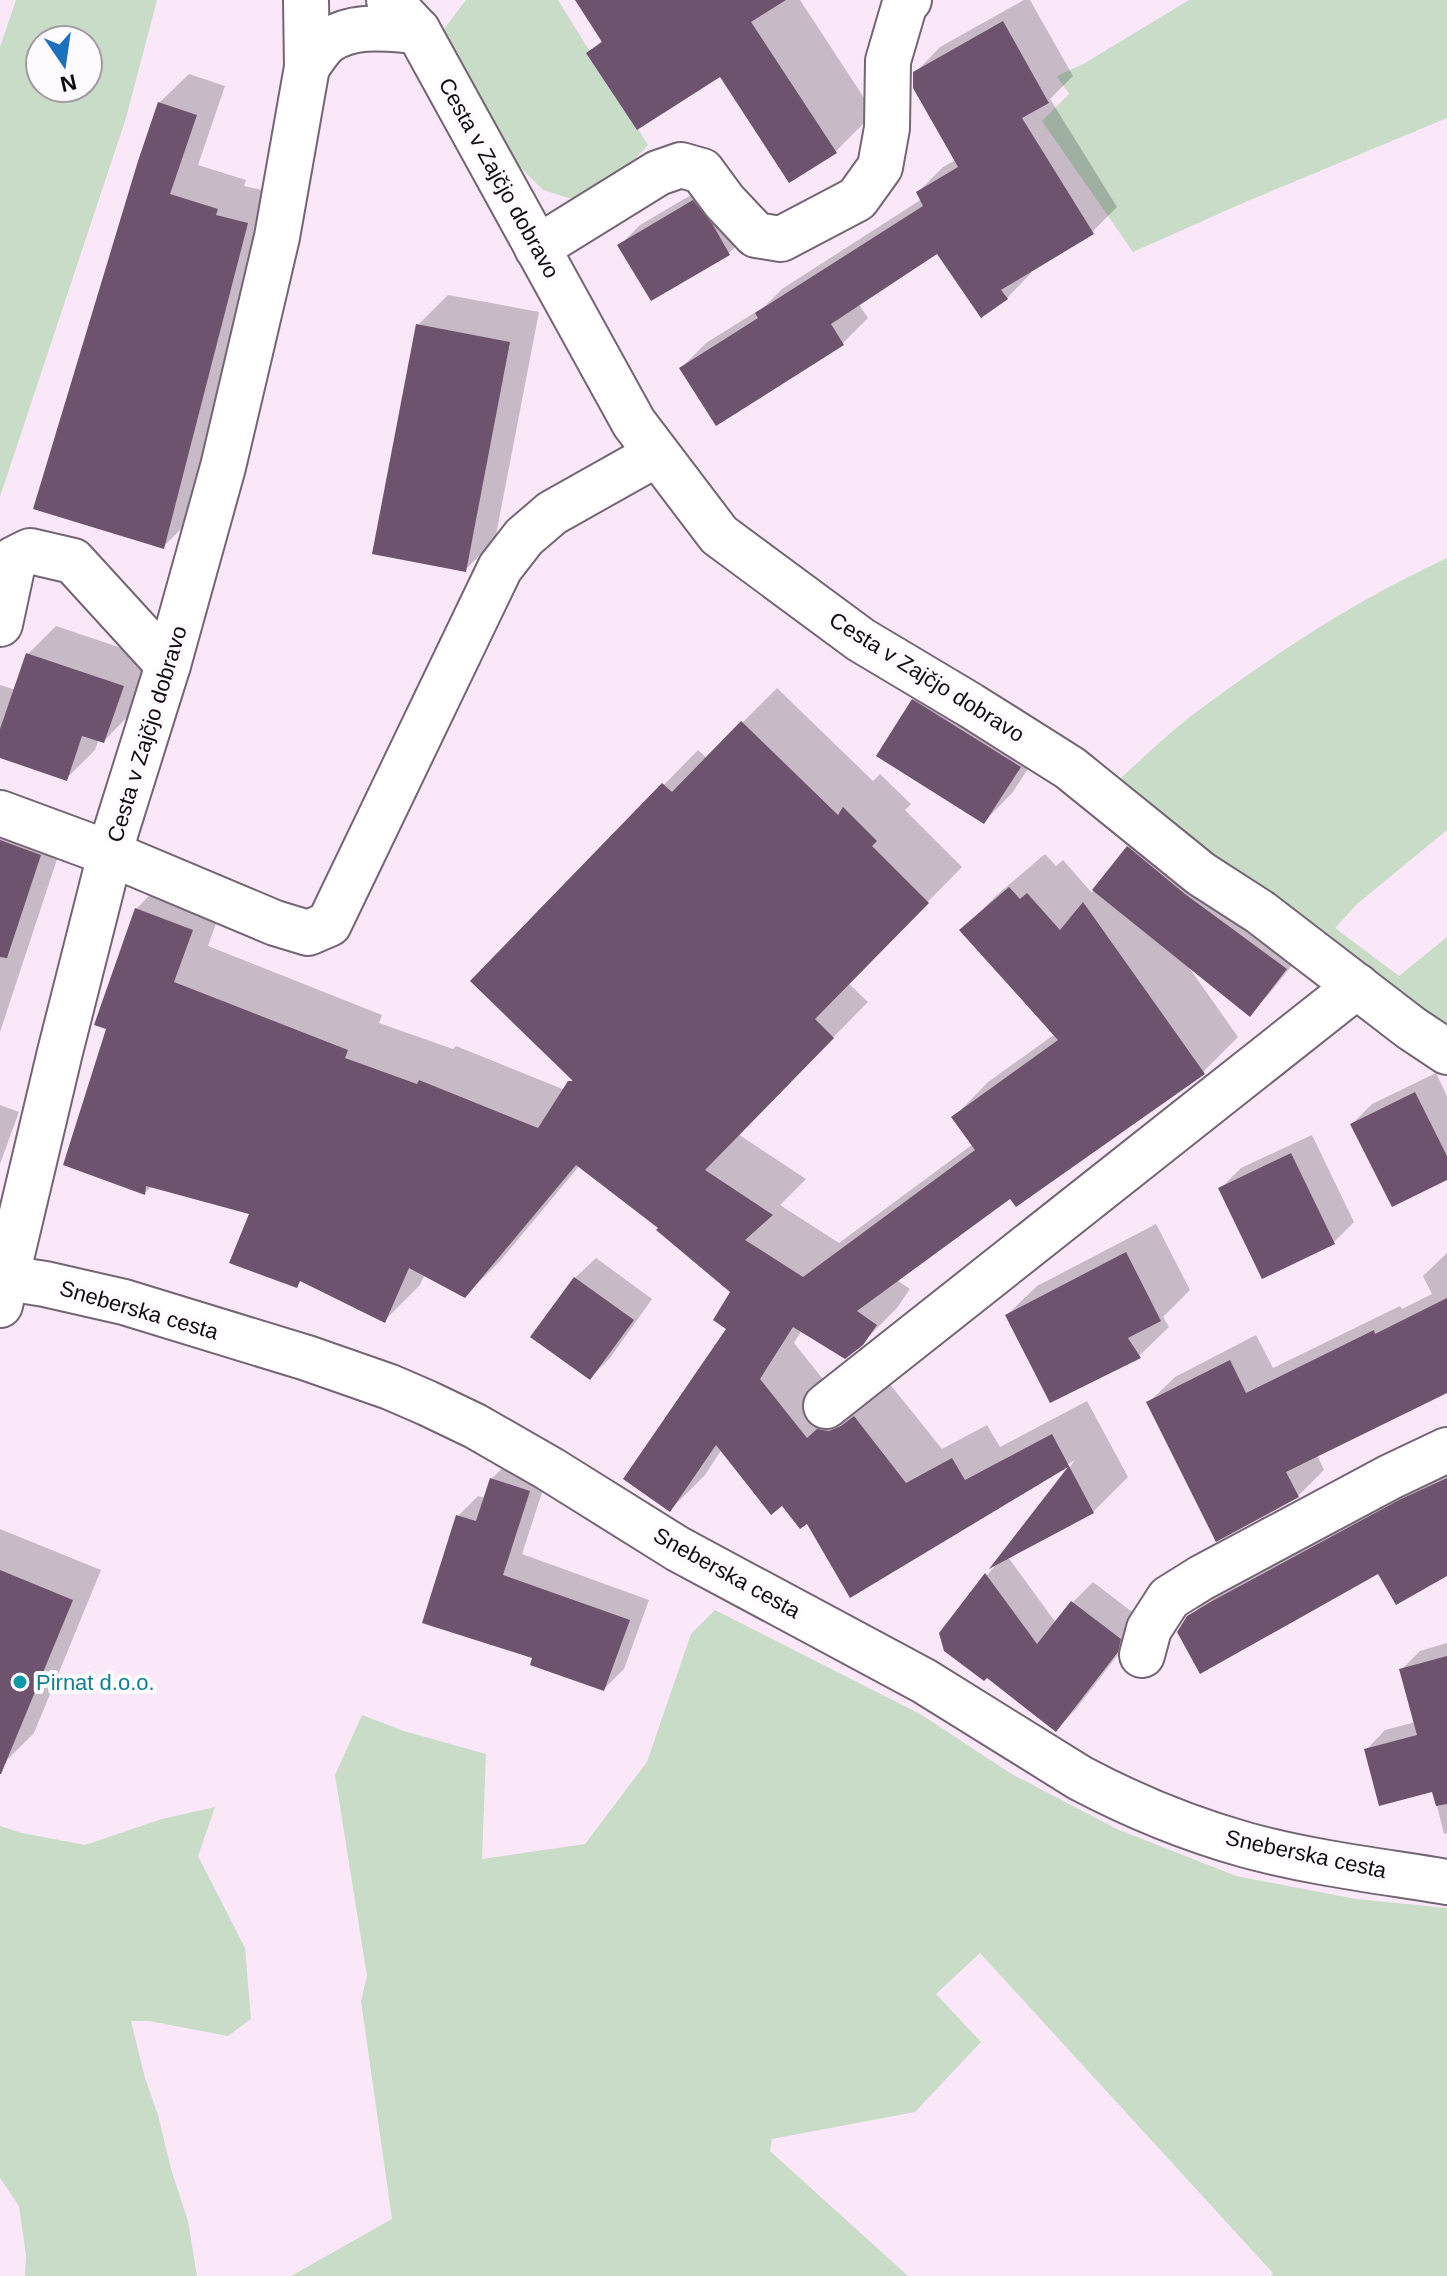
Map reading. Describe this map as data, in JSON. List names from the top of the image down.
{
  "streets": {
    "street": ["Cesta v Zajčjo dobravo", "Sneberska cesta"]
  },
  "crossings": [
    ["Cesta v Zajčjo dobravo", "Sneberska cesta"]
  ],
  "places": ["Pirnat d.o.o."],
  "north": "bottom"
}
